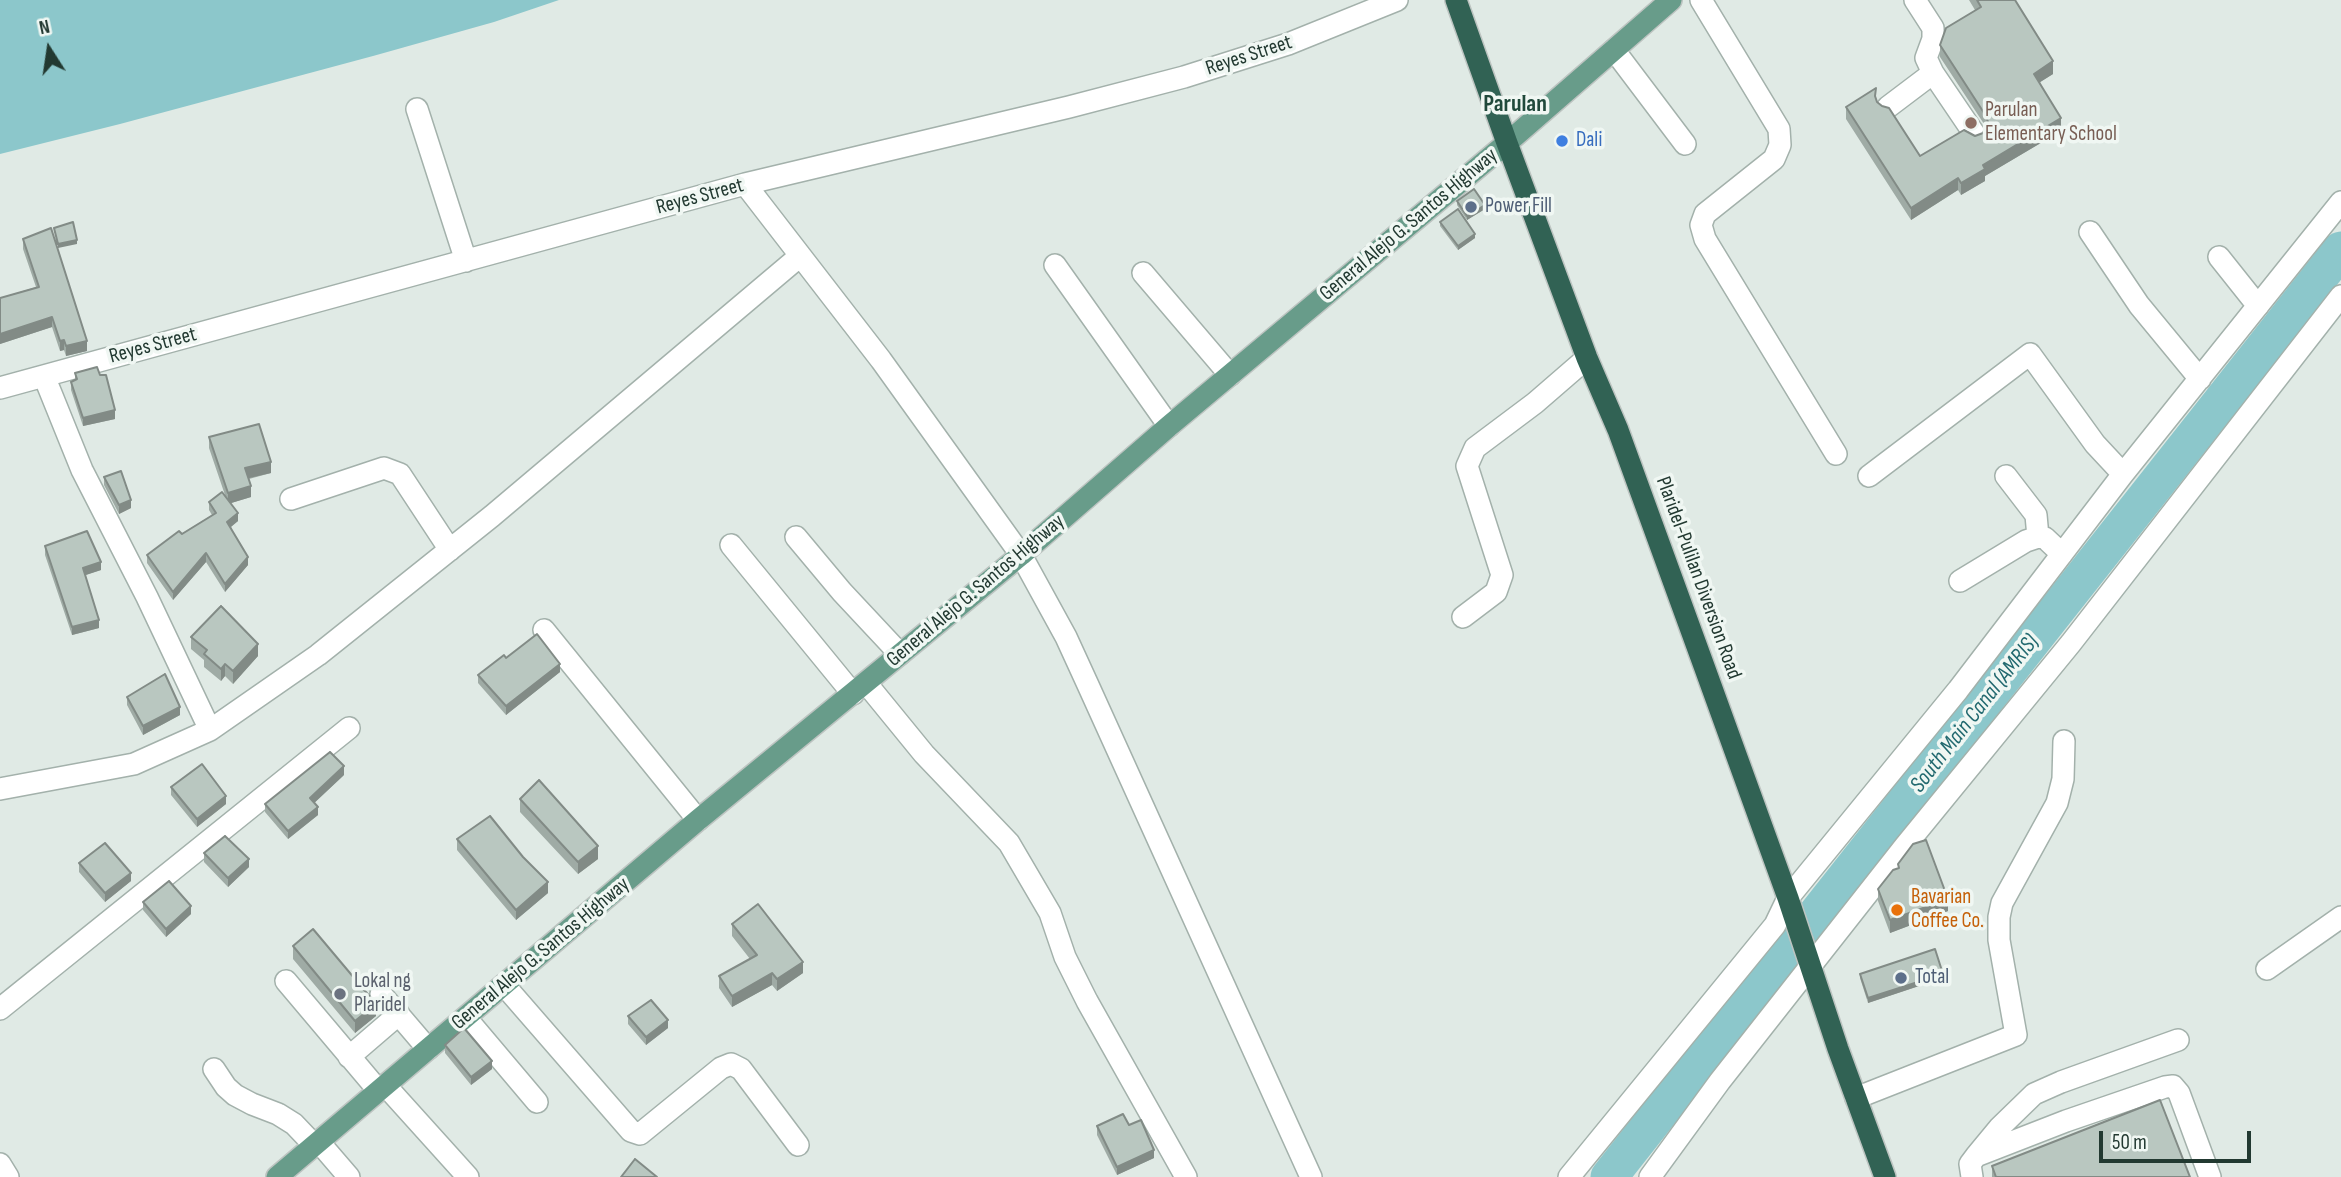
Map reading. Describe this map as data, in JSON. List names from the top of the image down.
{
  "streets": {
    "highway": ["Plaridel-Pulilan Diversion Road"],
    "main road": ["General Alejo G. Santos Highway"],
    "street": ["Reyes Street"]
  },
  "crossings": [
    ["General Alejo G. Santos Highway", "Plaridel-Pulilan Diversion Road"]
  ],
  "districts": ["Parulan"],
  "water": ["South Main Canal (AMRIS)"],
  "places": [
    "Parulan Elementary School",
    "Dali",
    "Power Fill",
    "Bavarian Coffee Co.",
    "Total",
    "Lokal ng Plaridel"
  ],
  "scale_bar": "50 m",
  "north": "top"
}
